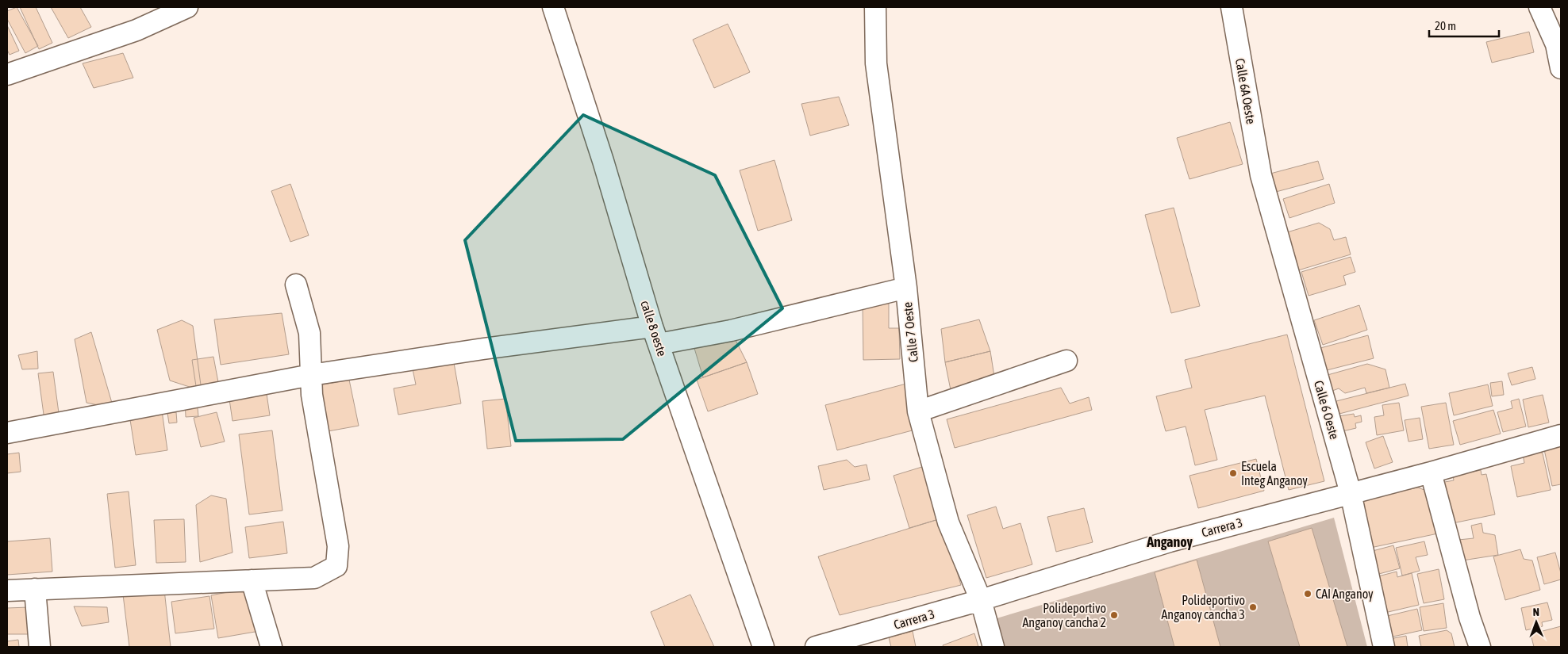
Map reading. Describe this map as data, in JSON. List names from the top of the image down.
{
  "streets": {
    "street": [
      "Calle 6A Oeste",
      "calle 8 oeste",
      "Calle 7 Oeste",
      "Calle 6 Oeste",
      "Carrera 3"
    ]
  },
  "crossings": [
    ["Calle 6A Oeste", "Calle 6 Oeste"],
    ["Calle 7 Oeste", "Carrera 3"],
    ["Calle 6 Oeste", "Carrera 3"]
  ],
  "districts": ["Anganoy"],
  "places": [
    "Escuela Integ Anganoy",
    "CAI Anganoy",
    "Polideportivo Anganoy cancha 3",
    "Polideportivo Anganoy cancha 2"
  ],
  "scale_bar": "20 m",
  "north": "top"
}
